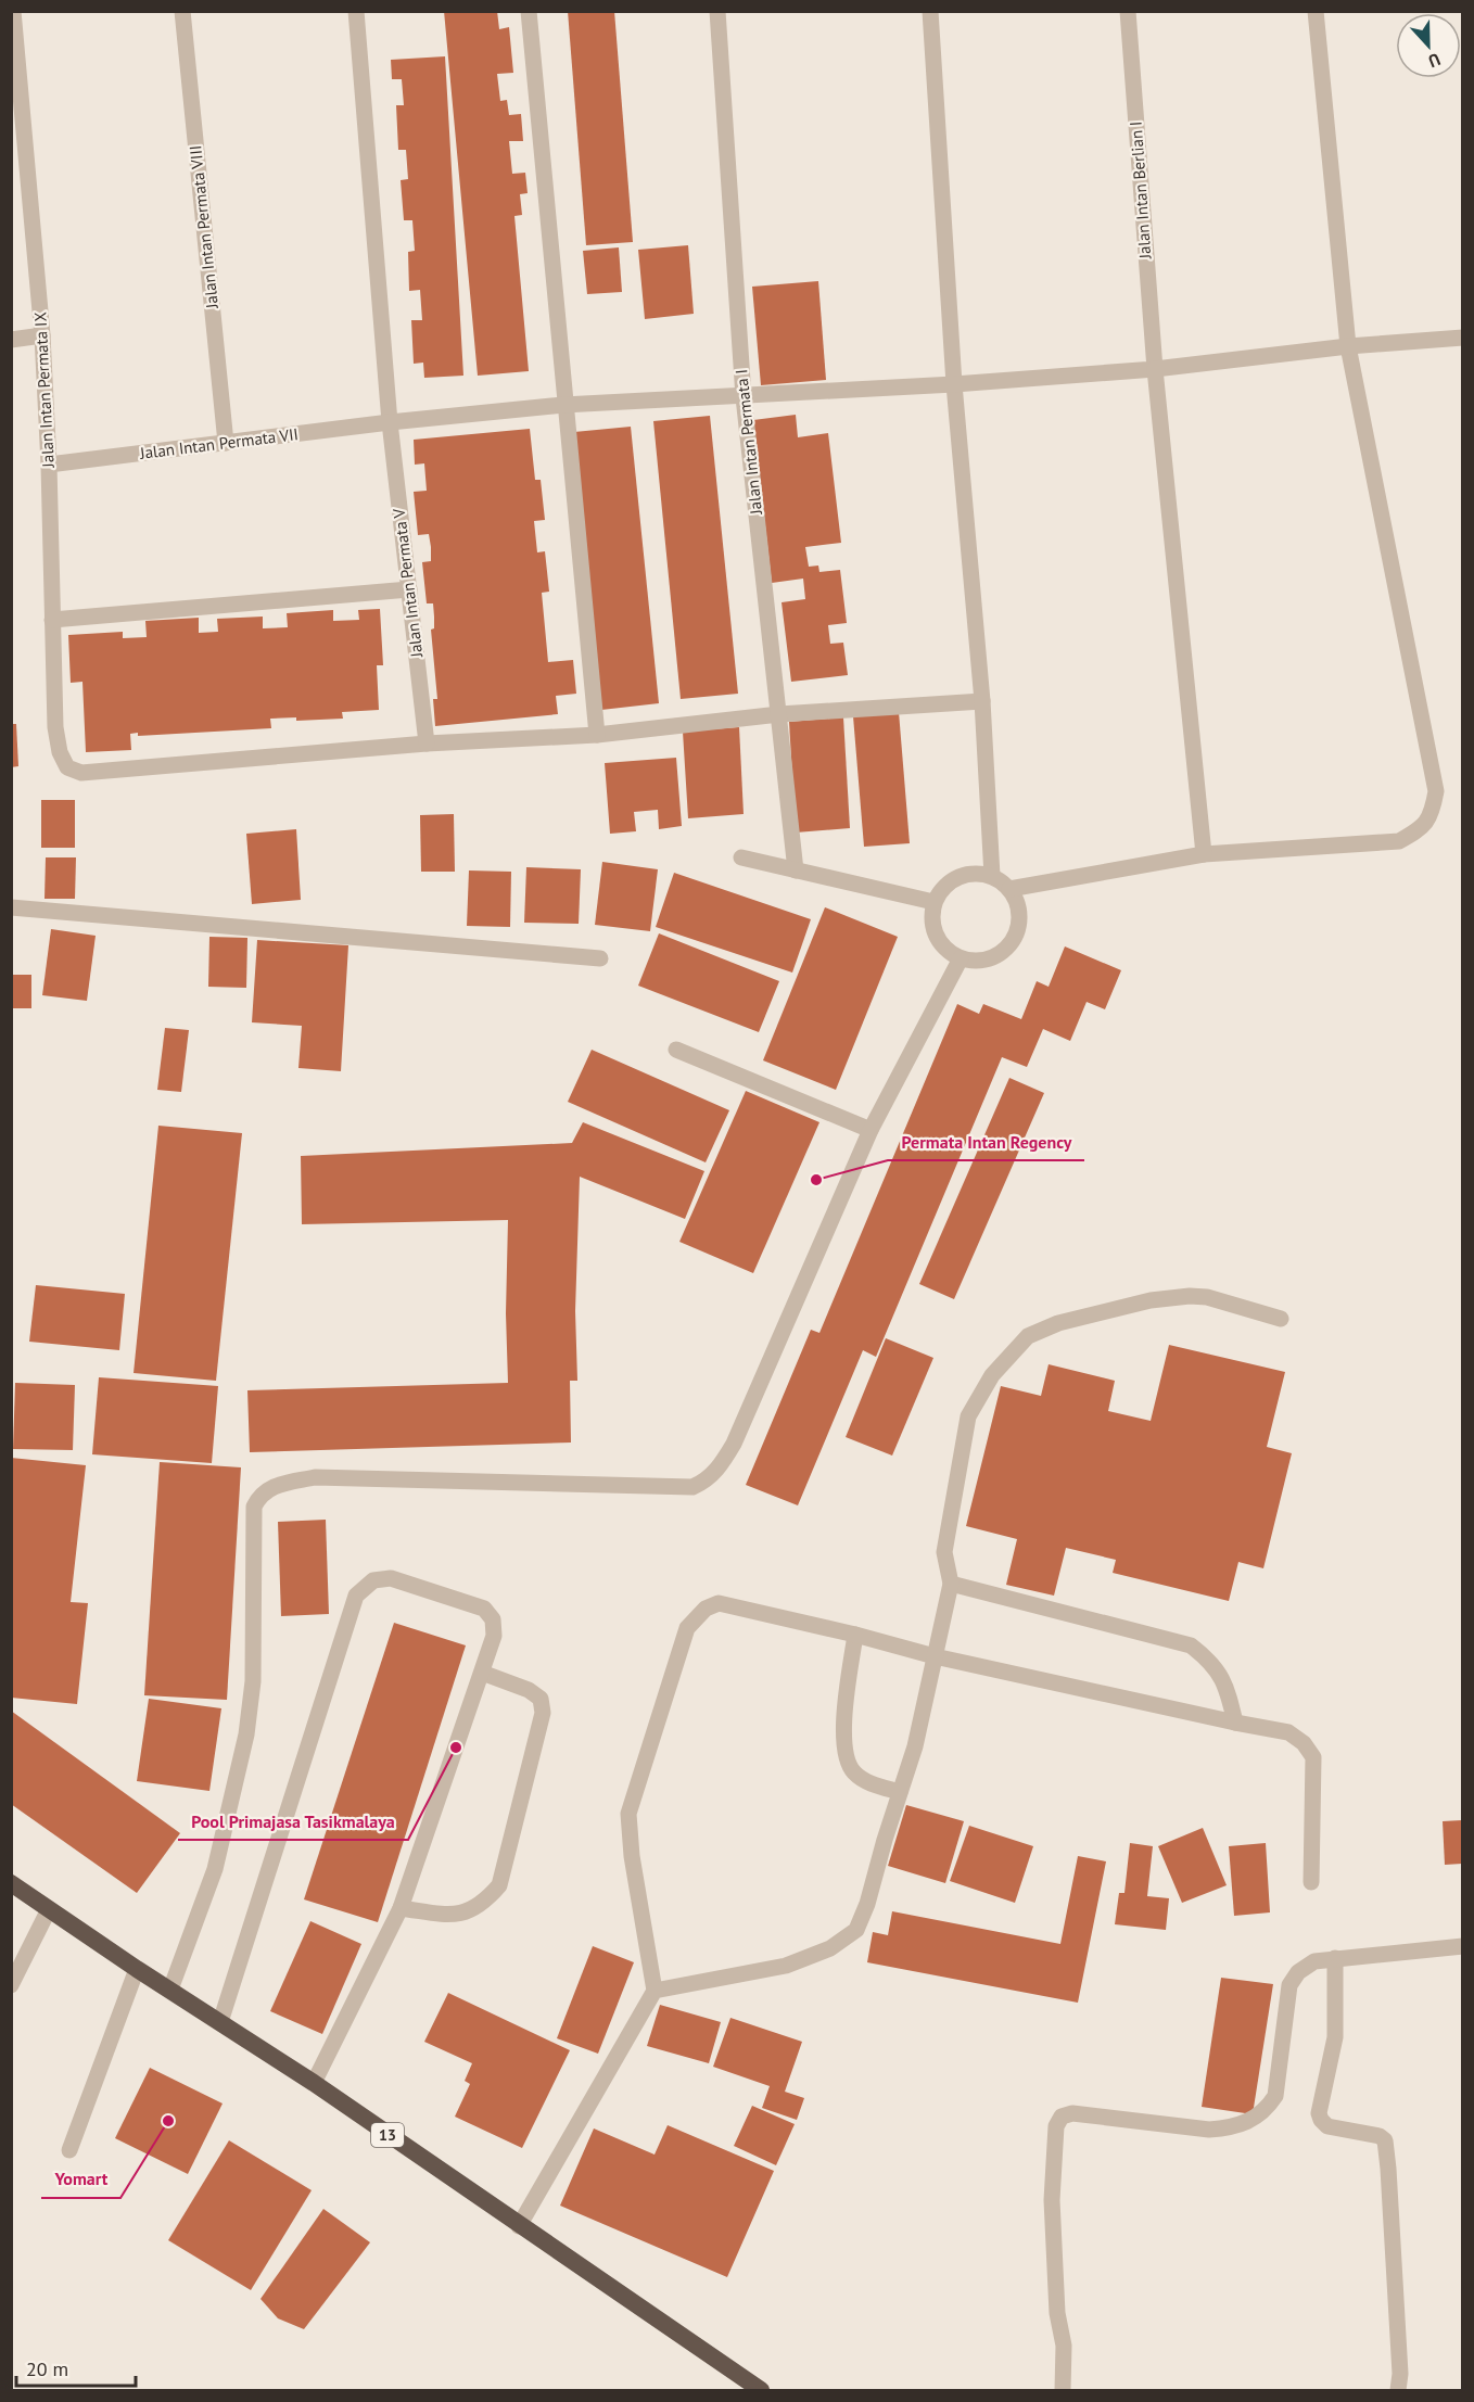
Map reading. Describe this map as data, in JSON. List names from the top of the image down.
{
  "streets": {
    "highway": ["13"],
    "street": [
      "Jalan Intan Berlian I",
      "Jalan Intan Permata VIII",
      "Jalan Intan Permata IX",
      "Jalan Intan Permata I",
      "Jalan Intan Permata VII",
      "Jalan Intan Permata V"
    ]
  },
  "crossings": [
    ["Jalan Intan Berlian I", "Jalan Intan Permata VII"],
    ["Jalan Intan Permata VIII", "Jalan Intan Permata VII"],
    ["Jalan Intan Permata IX", "Jalan Intan Permata VII"],
    ["Jalan Intan Permata IX", "Jalan Intan Permata V"],
    ["Jalan Intan Permata I", "Jalan Intan Permata VII"],
    ["Jalan Intan Permata VII", "Jalan Intan Permata V"]
  ],
  "places": ["Permata Intan Regency", "Pool Primajasa Tasikmalaya", "Yomart"],
  "scale_bar": "20 m",
  "north": "bottom"
}
